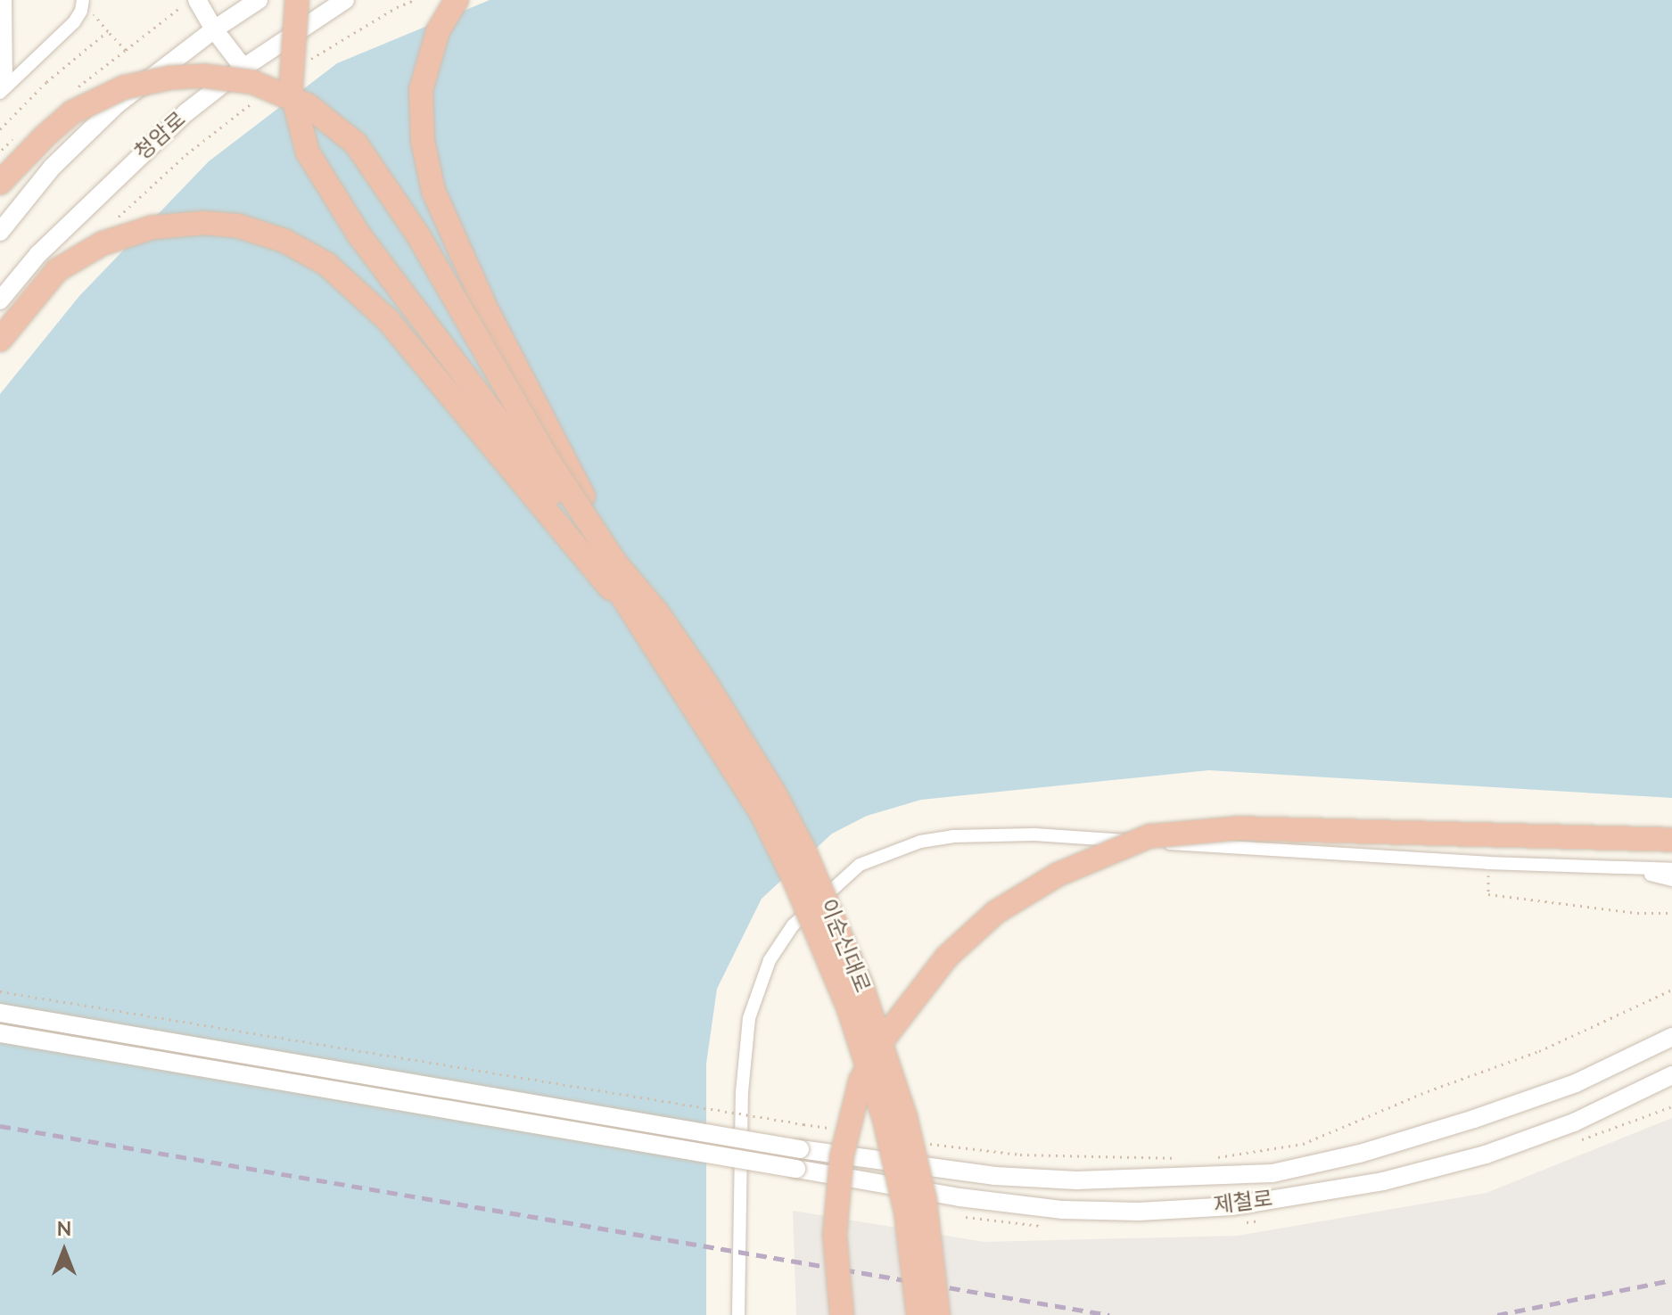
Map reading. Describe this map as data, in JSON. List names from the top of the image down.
{
  "streets": {
    "highway": ["이순신대로"],
    "main road": ["청암로", "제철로"]
  },
  "north": "top"
}
